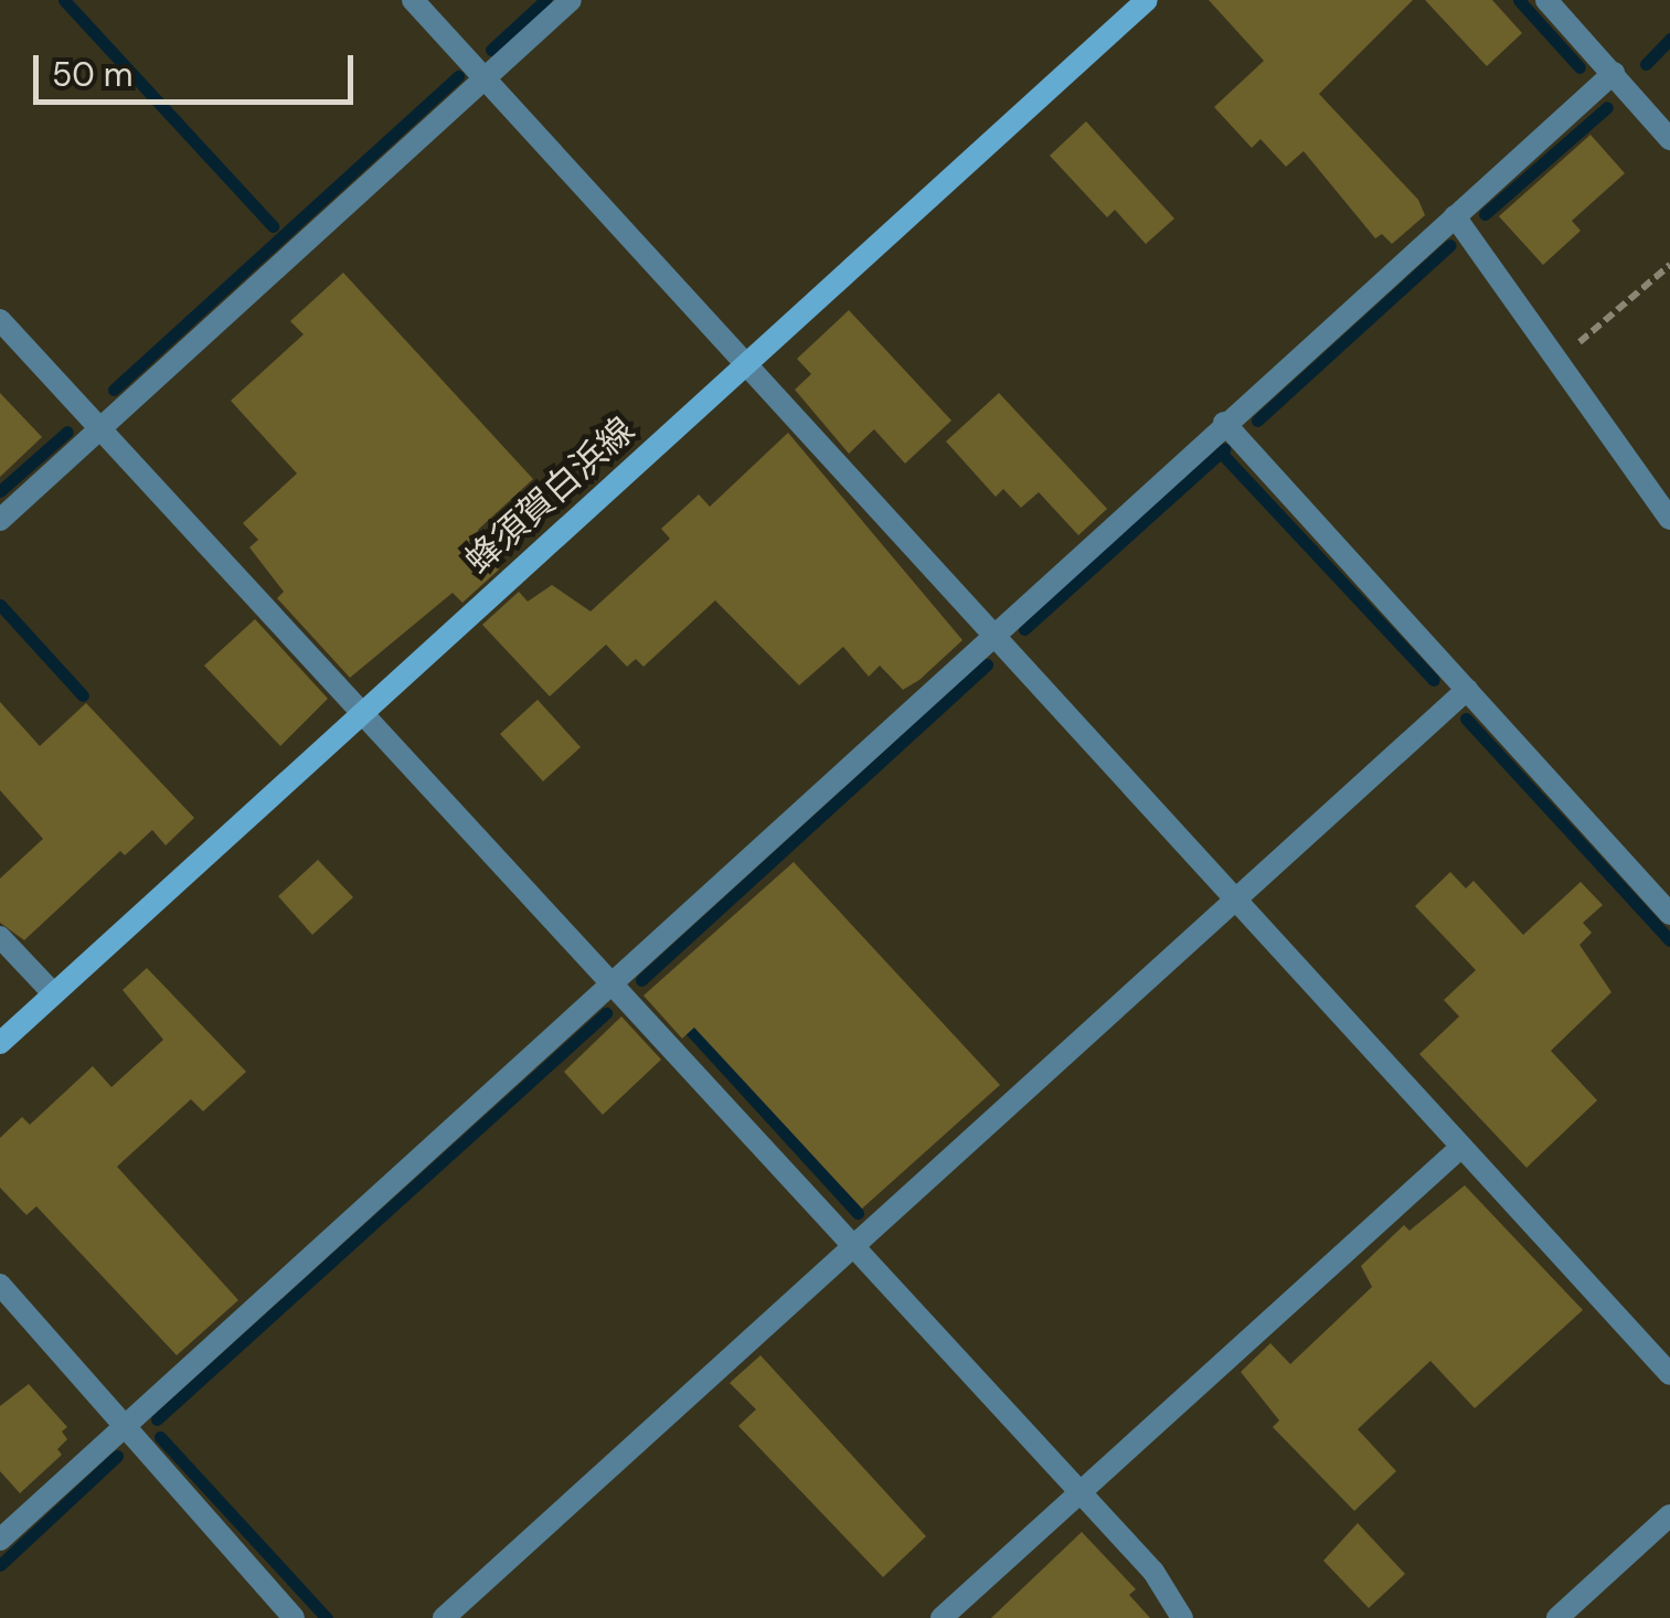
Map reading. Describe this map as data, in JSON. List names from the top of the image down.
{
  "streets": {
    "main road": ["蜂須賀白浜線"]
  },
  "scale_bar": "50 m"
}
